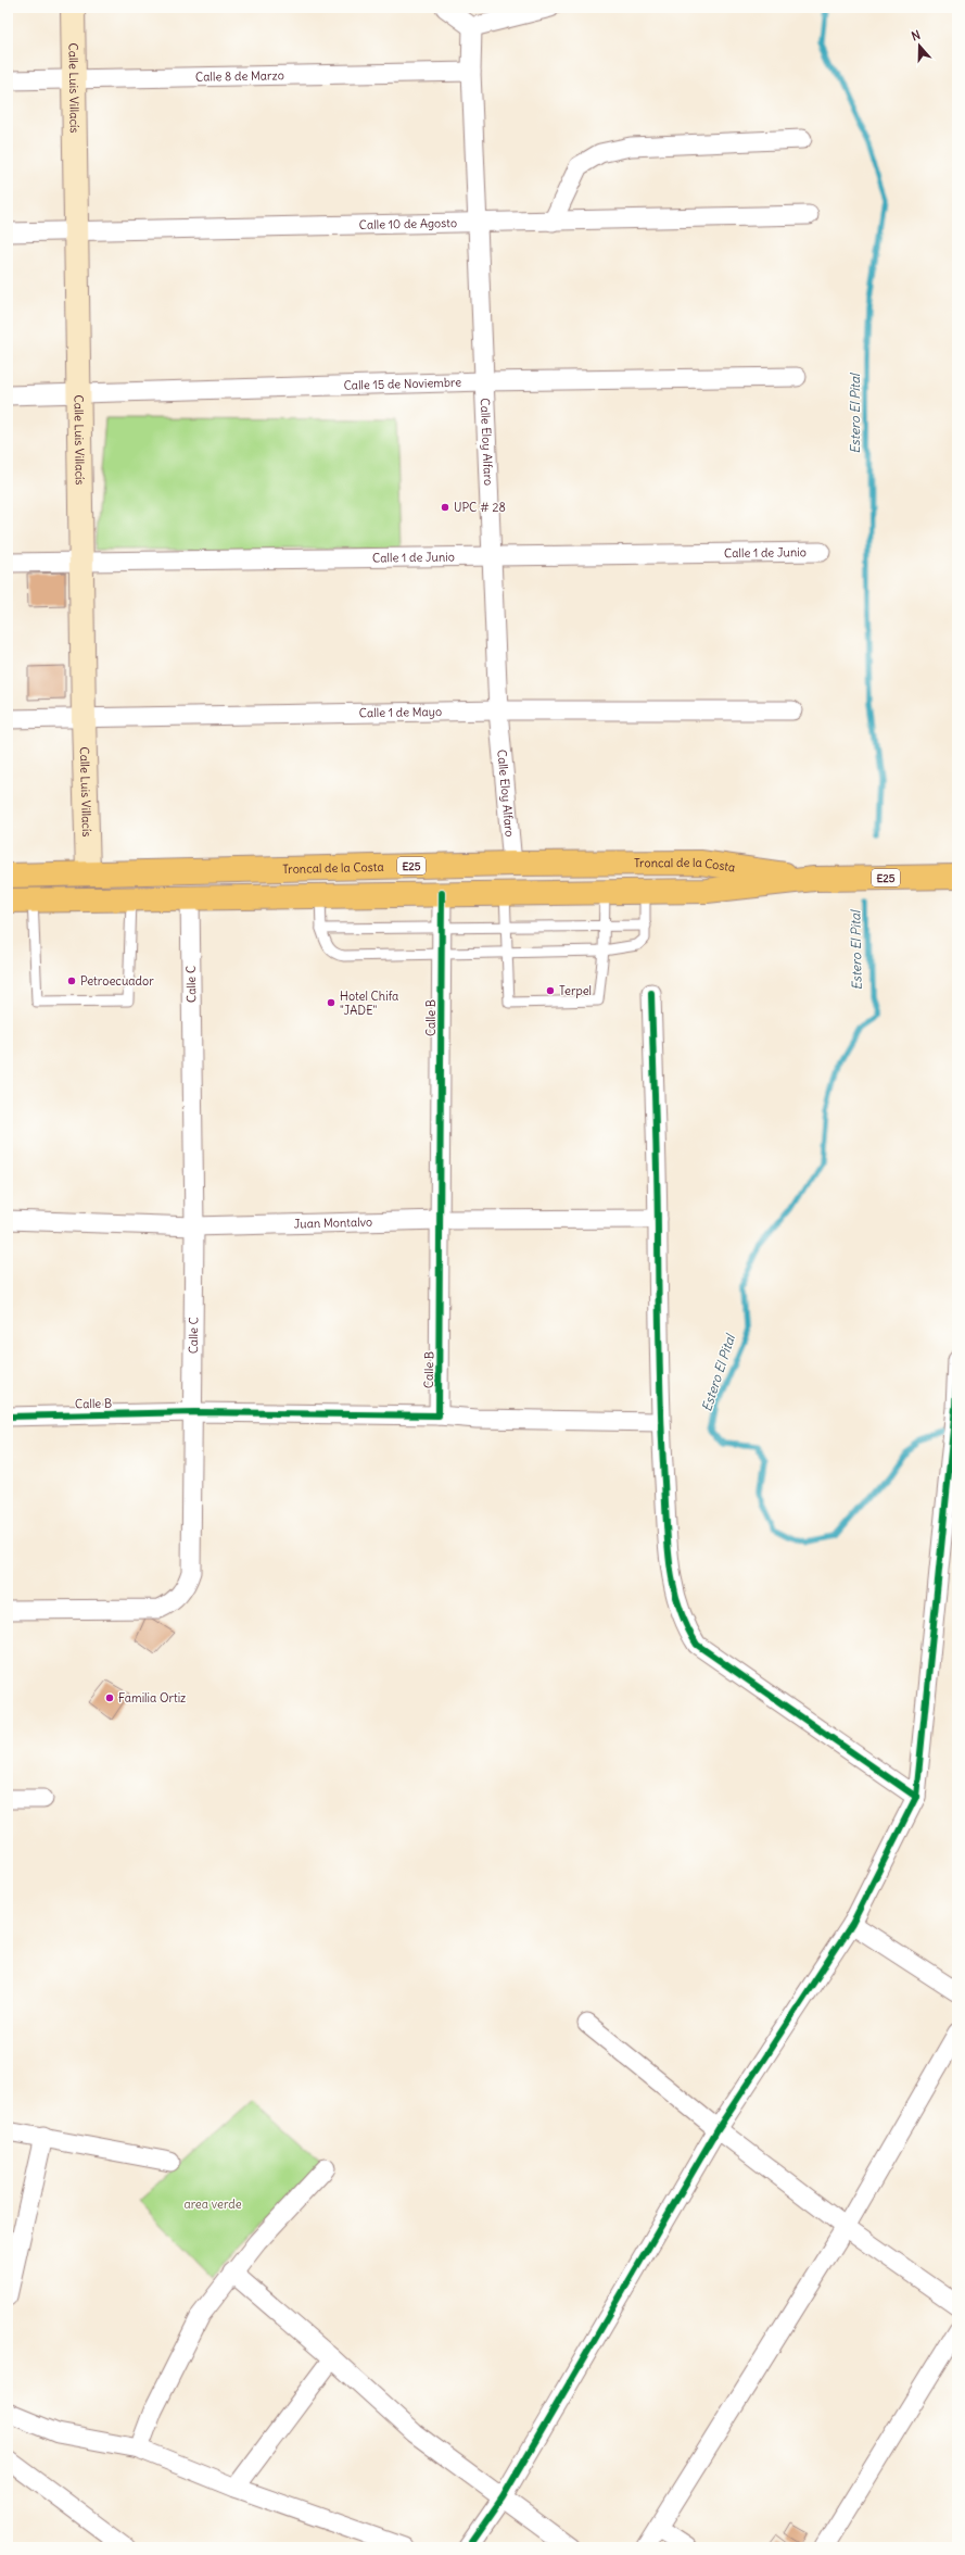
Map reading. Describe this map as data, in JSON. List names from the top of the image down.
{
  "streets": {
    "highway": ["Troncal de la Costa", "E25"],
    "street": [
      "Calle 8 de Marzo",
      "Calle Luis Villacís",
      "Calle 10 de Agosto",
      "Calle 15 de Noviembre",
      "Calle Eloy Alfaro",
      "Calle 1 de Junio",
      "Calle 1 de Mayo",
      "Calle C",
      "Calle B",
      "Juan Montalvo"
    ]
  },
  "crossings": [
    ["Calle 8 de Marzo", "Calle Luis Villacís"],
    ["Calle 8 de Marzo", "Calle Eloy Alfaro"],
    ["Calle Luis Villacís", "Calle 10 de Agosto"],
    ["Calle Luis Villacís", "Calle 15 de Noviembre"],
    ["Calle Luis Villacís", "Calle 1 de Junio"],
    ["Calle Luis Villacís", "Calle 1 de Mayo"],
    ["Calle Luis Villacís", "Troncal de la Costa"],
    ["Calle 10 de Agosto", "Calle Eloy Alfaro"],
    ["Calle 15 de Noviembre", "Calle Eloy Alfaro"],
    ["Calle Eloy Alfaro", "Calle 1 de Junio"],
    ["Calle Eloy Alfaro", "Calle 1 de Mayo"],
    ["Calle Eloy Alfaro", "Troncal de la Costa"],
    ["Troncal de la Costa", "Calle C"],
    ["Troncal de la Costa", "Calle B"],
    ["Calle C", "Calle B"],
    ["Calle C", "Juan Montalvo"],
    ["Calle B", "Juan Montalvo"]
  ],
  "water": ["Estero El Pital"],
  "parks": ["area verde"],
  "places": [
    "UPC # 28",
    "Petroecuador",
    "Terpel",
    "Hotel Chifa \"JADE\"",
    "Familia Ortiz"
  ],
  "north": "top"
}
